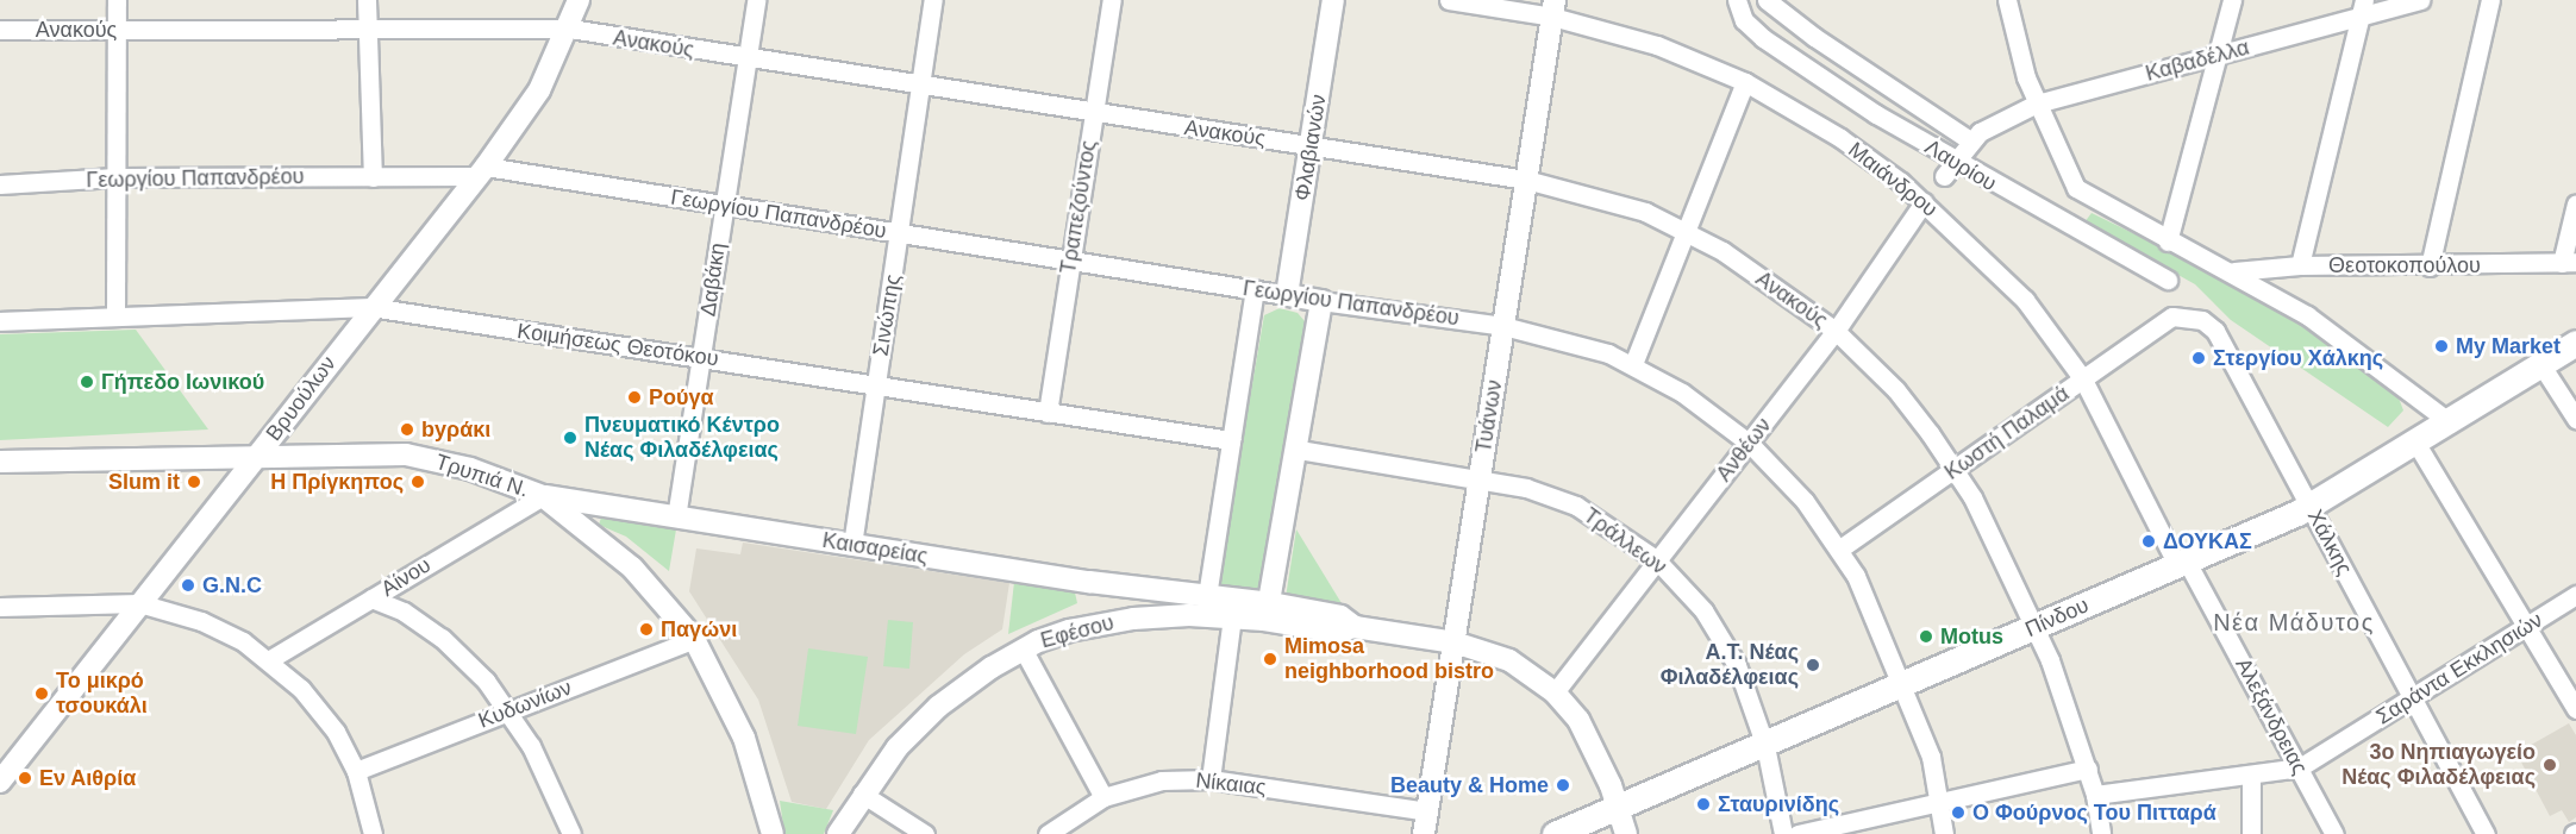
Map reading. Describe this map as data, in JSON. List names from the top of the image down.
{
  "streets": {
    "main road": ["Πίνδου"],
    "street": [
      "Ανακούς",
      "Καβαδέλλα",
      "Φλαβιανών",
      "Λαυρίου",
      "Γεωργίου Παπανδρέου",
      "Μαιάνδρου",
      "Τραπεζούντος",
      "Θεοτοκοπούλου",
      "Δαβάκη",
      "Σινώπης",
      "Κοιμήσεως Θεοτόκου",
      "Βρυούλων",
      "Τυάνων",
      "Κωστή Παλαμά",
      "Ανθέων",
      "Τρυπιά Ν.",
      "Τράλλεων",
      "Χάλκης",
      "Καισαρείας",
      "Αίνου",
      "Εφέσου",
      "Σαράντα Εκκλησιών",
      "Κυδωνίων",
      "Αλεξάνδρειας",
      "Νίκαιας"
    ]
  },
  "crossings": [
    ["Ανακούς", "Φλαβιανών"],
    ["Ανακούς", "Τραπεζούντος"],
    ["Ανακούς", "Δαβάκη"],
    ["Ανακούς", "Σινώπης"],
    ["Ανακούς", "Βρυούλων"],
    ["Ανακούς", "Τυάνων"],
    ["Ανακούς", "Κωστή Παλαμά"],
    ["Ανακούς", "Ανθέων"],
    ["Ανακούς", "Πίνδου"],
    ["Ανακούς", "Σαράντα Εκκλησιών"],
    ["Καβαδέλλα", "Λαυρίου"],
    ["Φλαβιανών", "Γεωργίου Παπανδρέου"],
    ["Γεωργίου Παπανδρέου", "Τραπεζούντος"],
    ["Γεωργίου Παπανδρέου", "Δαβάκη"],
    ["Γεωργίου Παπανδρέου", "Σινώπης"],
    ["Γεωργίου Παπανδρέου", "Βρυούλων"],
    ["Γεωργίου Παπανδρέου", "Τυάνων"],
    ["Γεωργίου Παπανδρέου", "Κωστή Παλαμά"],
    ["Γεωργίου Παπανδρέου", "Ανθέων"],
    ["Γεωργίου Παπανδρέου", "Πίνδου"],
    ["Μαιάνδρου", "Τυάνων"],
    ["Μαιάνδρου", "Κωστή Παλαμά"],
    ["Μαιάνδρου", "Ανθέων"],
    ["Μαιάνδρου", "Πίνδου"],
    ["Μαιάνδρου", "Αλεξάνδρειας"],
    ["Τραπεζούντος", "Κοιμήσεως Θεοτόκου"],
    ["Δαβάκη", "Κοιμήσεως Θεοτόκου"],
    ["Δαβάκη", "Καισαρείας"],
    ["Σινώπης", "Κοιμήσεως Θεοτόκου"],
    ["Σινώπης", "Καισαρείας"],
    ["Κοιμήσεως Θεοτόκου", "Βρυούλων"],
    ["Βρυούλων", "Τρυπιά Ν."],
    ["Τυάνων", "Τράλλεων"],
    ["Τυάνων", "Εφέσου"],
    ["Τυάνων", "Νίκαιας"],
    ["Κωστή Παλαμά", "Χάλκης"],
    ["Ανθέων", "Τράλλεων"],
    ["Ανθέων", "Εφέσου"],
    ["Τρυπιά Ν.", "Καισαρείας"],
    ["Τρυπιά Ν.", "Αίνου"],
    ["Τρυπιά Ν.", "Κυδωνίων"],
    ["Τράλλεων", "Πίνδου"],
    ["Χάλκης", "Πίνδου"],
    ["Χάλκης", "Σαράντα Εκκλησιών"],
    ["Καισαρείας", "Αίνου"],
    ["Καισαρείας", "Εφέσου"],
    ["Πίνδου", "Εφέσου"],
    ["Πίνδου", "Αλεξάνδρειας"],
    ["Σαράντα Εκκλησιών", "Αλεξάνδρειας"]
  ],
  "districts": ["Νέα Μάδυτος"],
  "places": [
    "My Market",
    "Στεργίου Χάλκης",
    "Γήπεδο Ιωνικού",
    "Ρούγα",
    "byράκι",
    "Πνευματικό Κέντρο Νέας Φιλαδέλφειας",
    "Slum it",
    "Η Πρίγκηπος",
    "ΔΟΥΚΑΣ",
    "G.N.C",
    "Παγώνι",
    "Motus",
    "Mimosa neighborhood bistro",
    "Α.Τ. Νέας Φιλαδέλφειας",
    "Το μικρό τσουκάλι",
    "3ο Νηπιαγωγείο Νέας Φιλαδέλφειας",
    "Εν Αιθρία",
    "Beauty & Home",
    "Σταυρινίδης",
    "Ο Φούρνος Του Πιτταρά"
  ]
}
